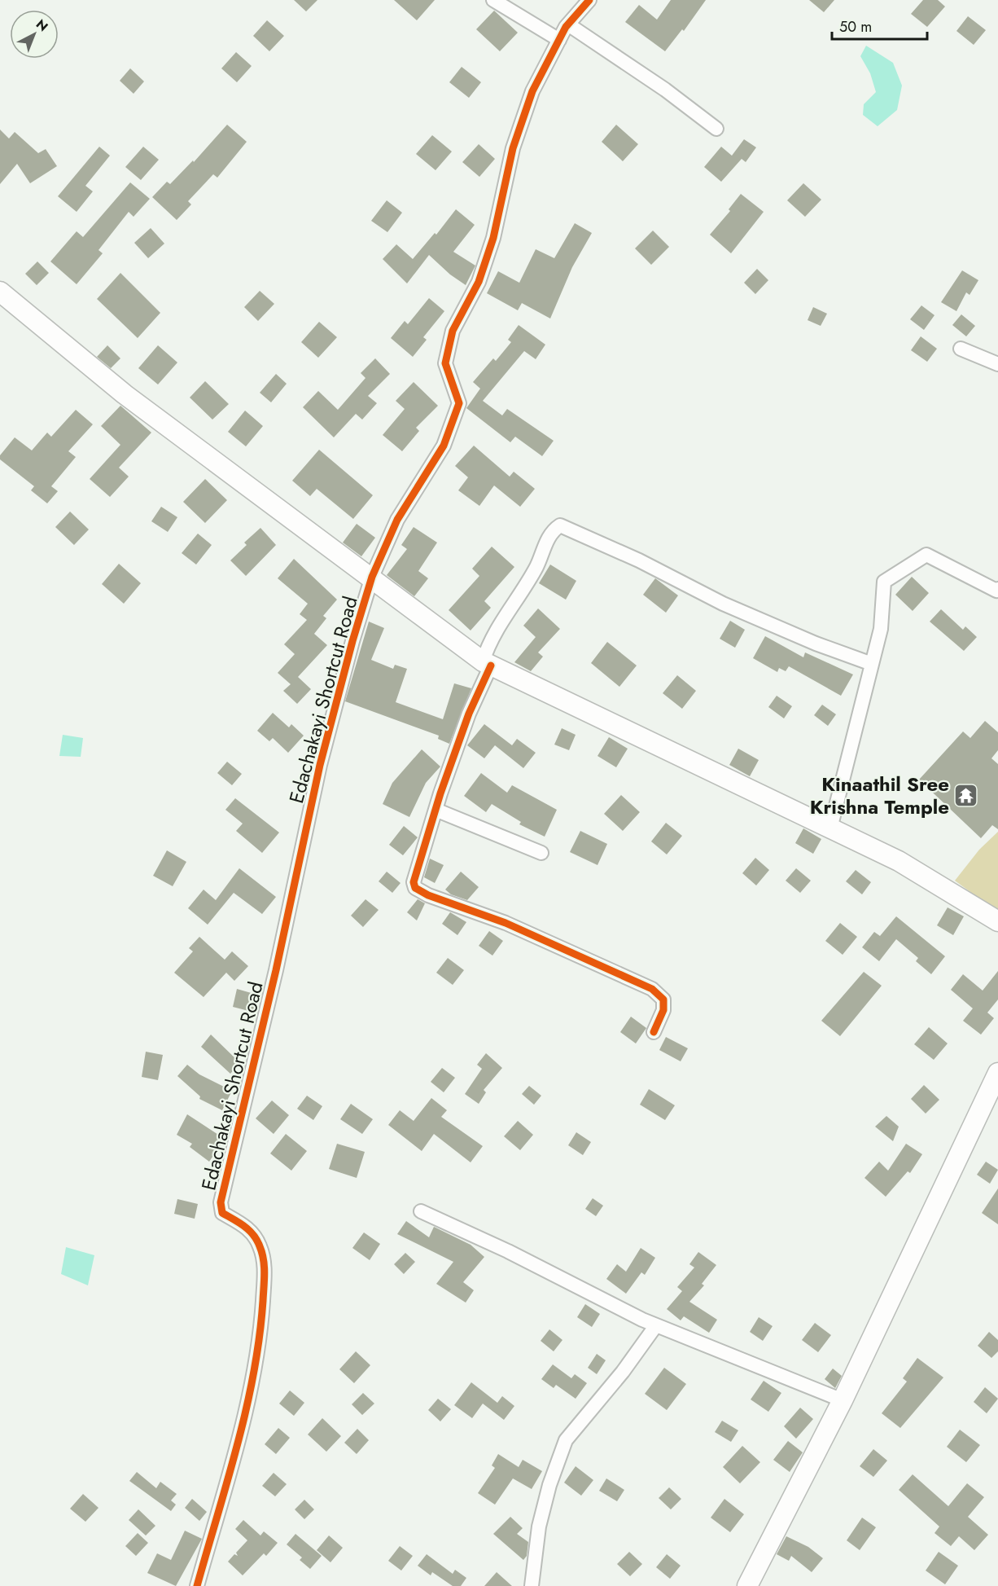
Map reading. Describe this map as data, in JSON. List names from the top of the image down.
{
  "streets": {
    "street": ["Edachakayi Shortcut Road"]
  },
  "places": {
    "temple": ["Kinaathil Sree Krishna Temple"]
  },
  "scale_bar": "50 m",
  "north": "top right"
}
